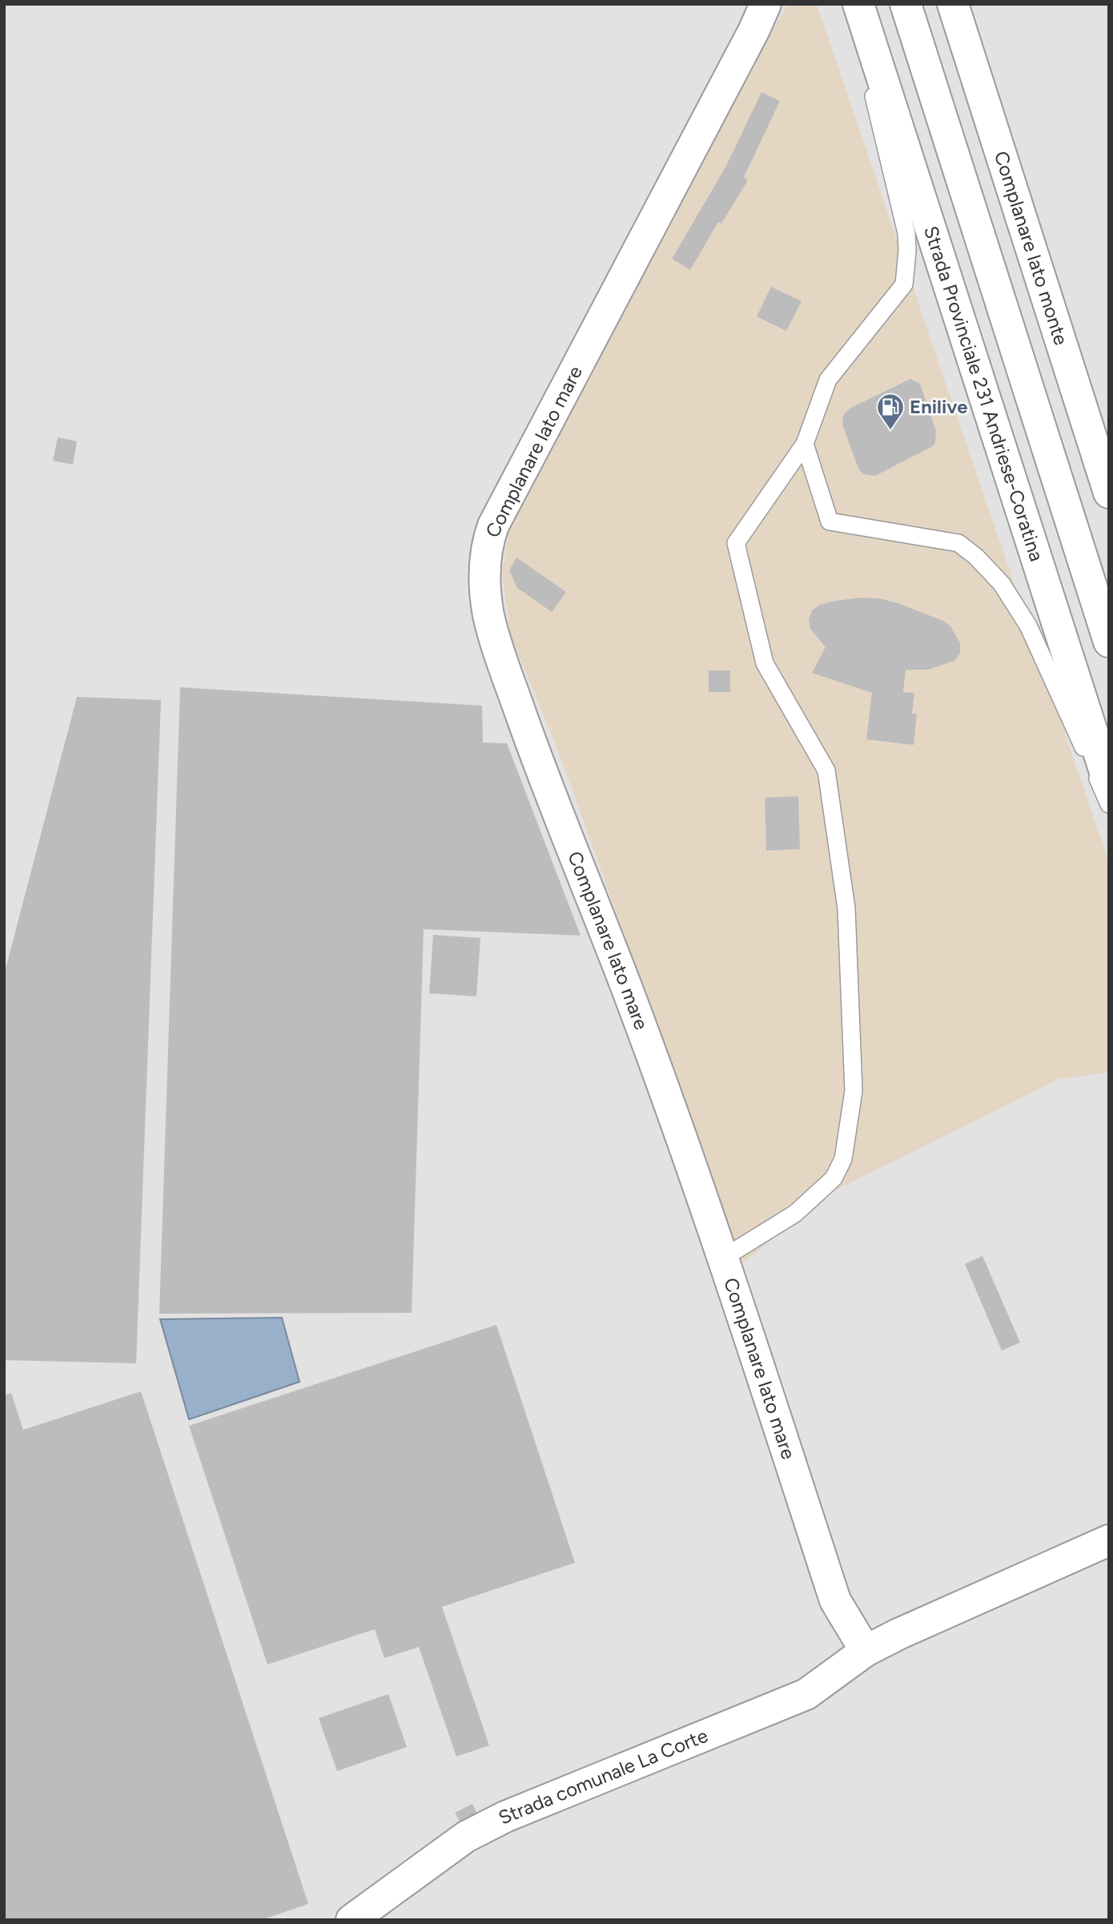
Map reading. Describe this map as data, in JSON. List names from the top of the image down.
{
  "streets": {
    "main road": [
      "Complanare lato monte",
      "Strada Provinciale 231 Andriese-Coratina",
      "Complanare lato mare",
      "Strada comunale La Corte"
    ]
  },
  "crossings": [
    ["Complanare lato mare", "Strada comunale La Corte"]
  ],
  "places": {
    "fuel station": ["Enilive"]
  }
}
